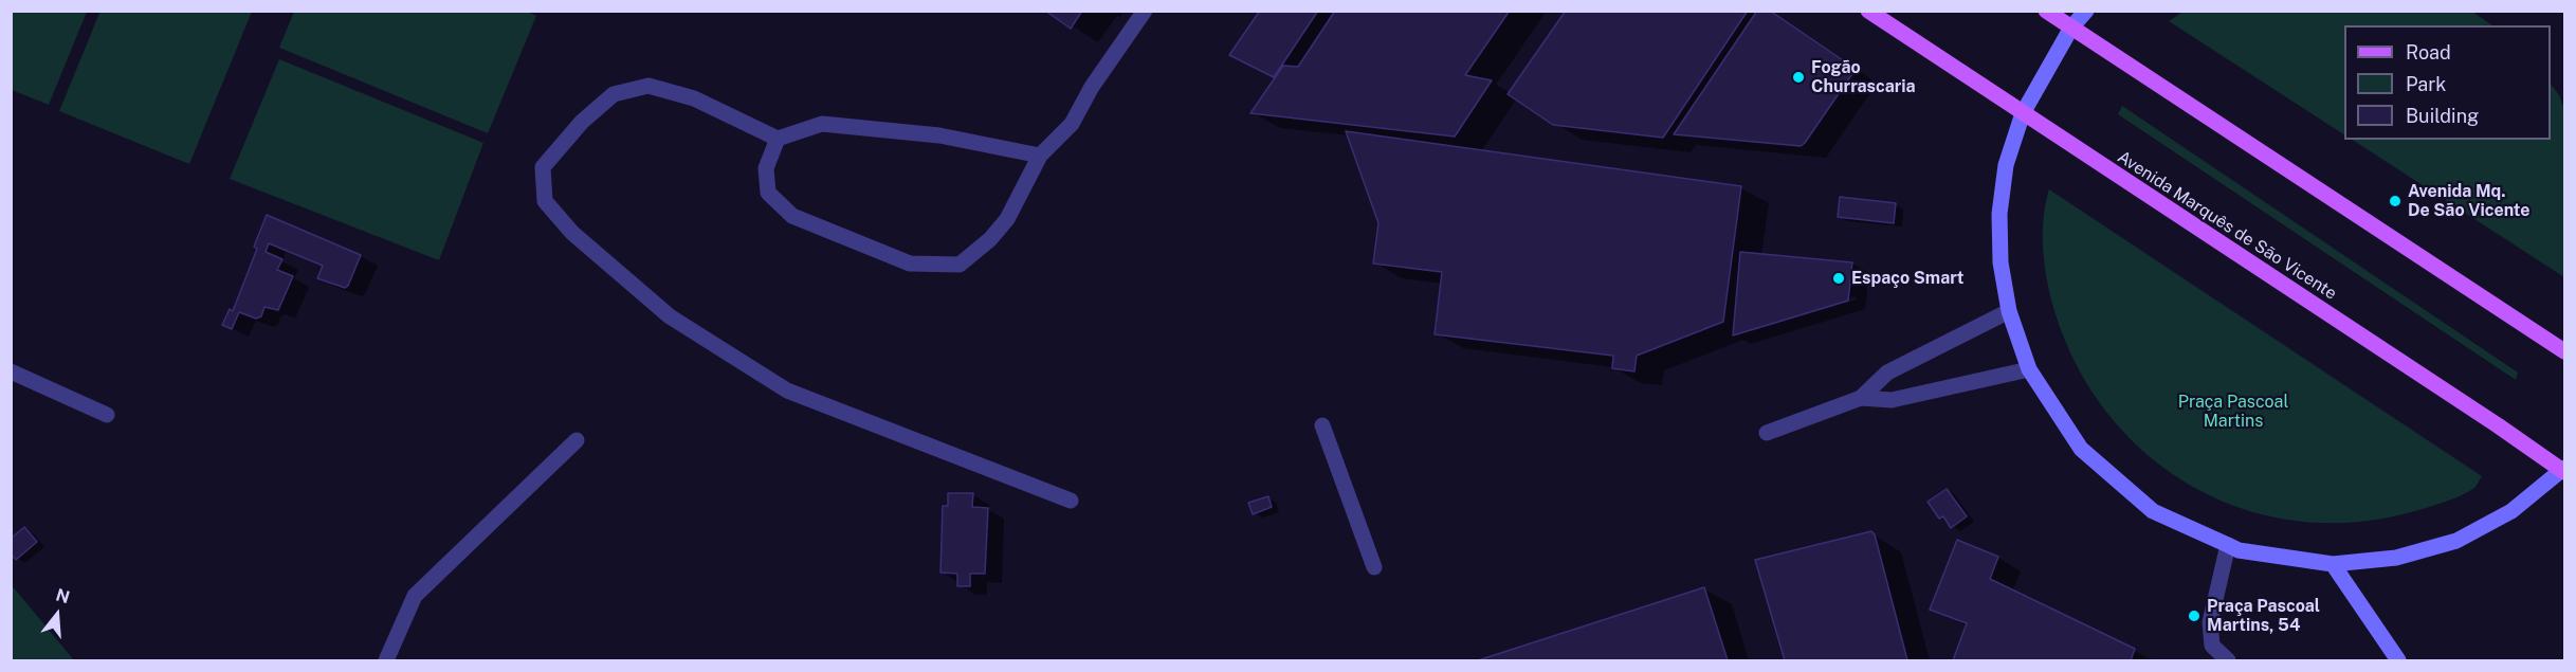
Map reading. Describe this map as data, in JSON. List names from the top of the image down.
{
  "streets": {
    "main road": ["Avenida Marquês de São Vicente"]
  },
  "parks": ["Praça Pascoal Martins"],
  "places": [
    "Fogão Churrascaria",
    "Avenida Mq. De São Vicente",
    "Espaço Smart",
    "Praça Pascoal Martins, 54"
  ],
  "legend": ["Road", "Park", "Building"],
  "north": "top"
}
